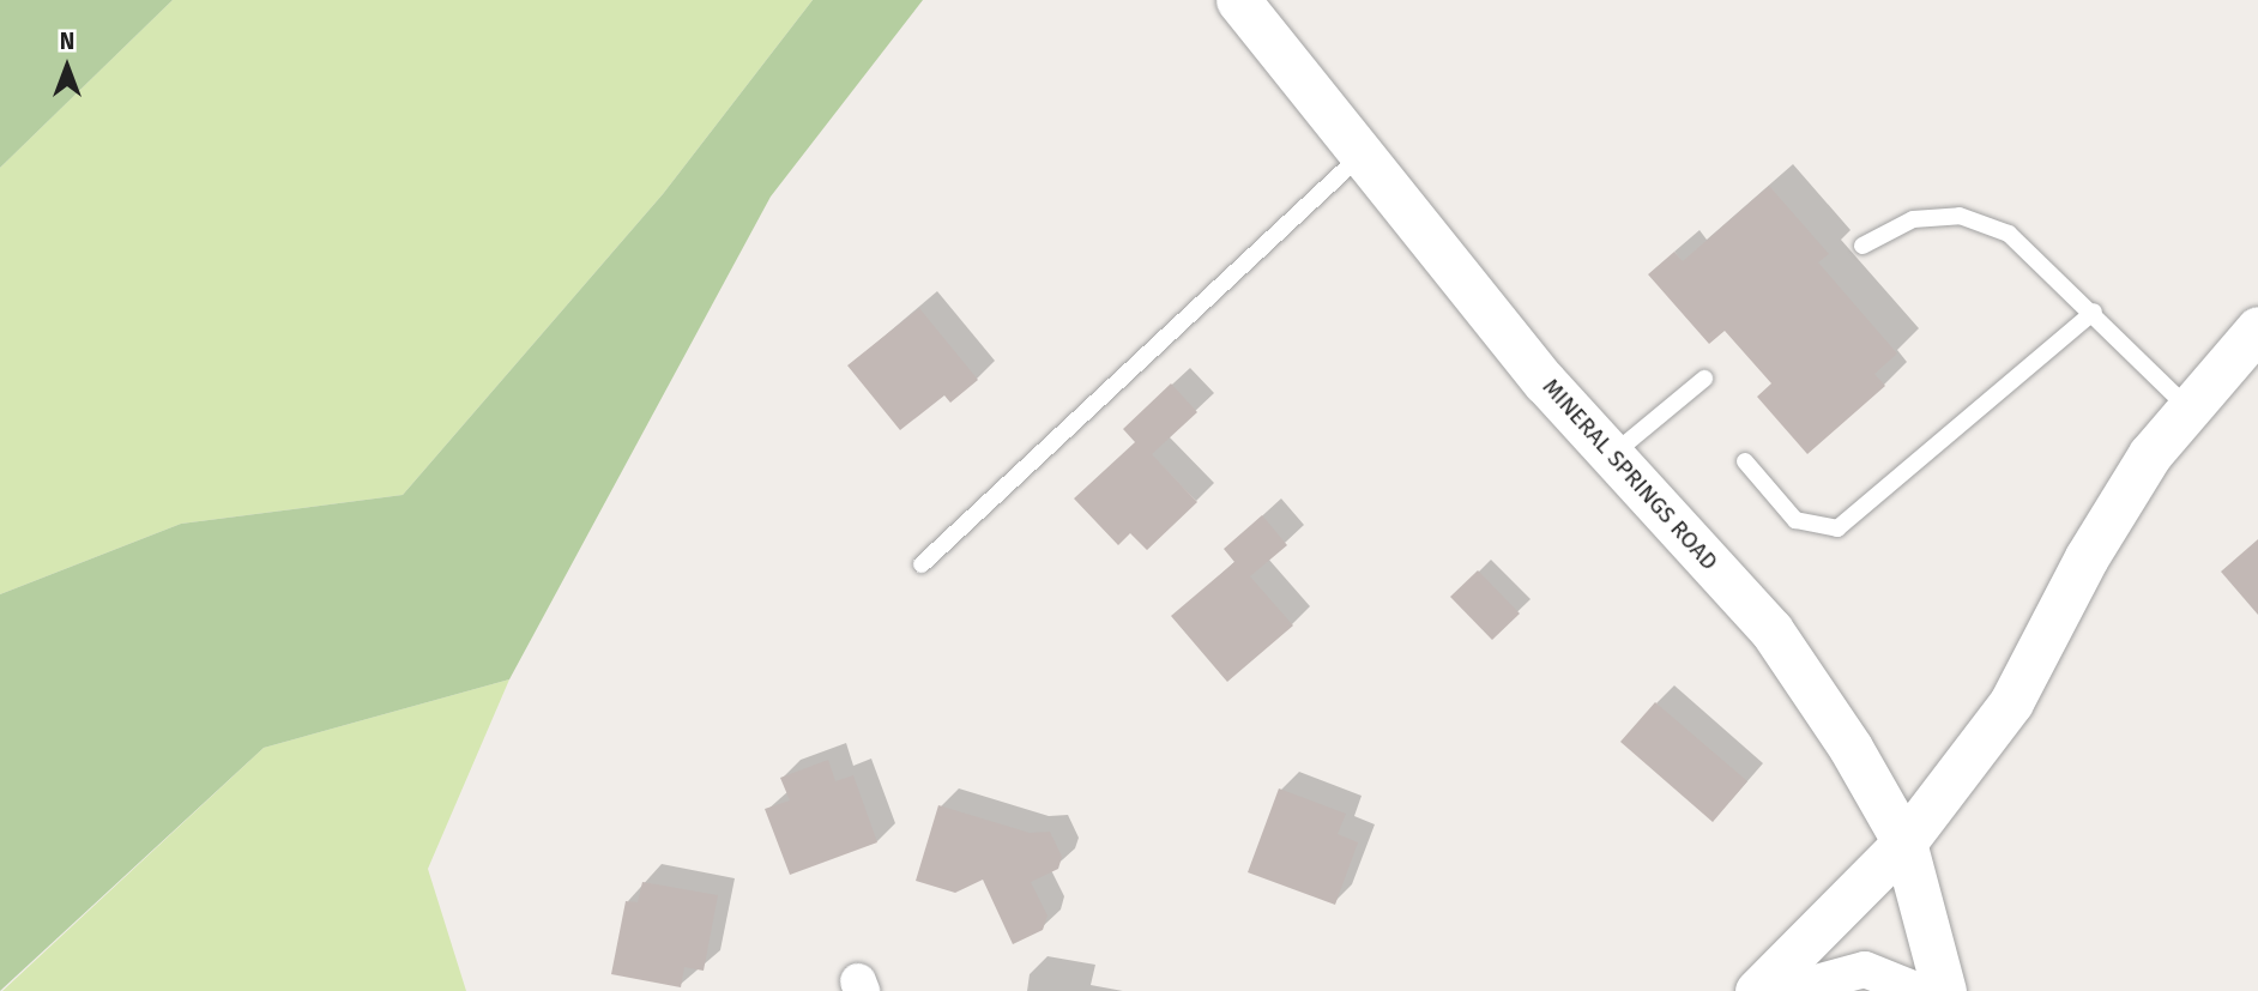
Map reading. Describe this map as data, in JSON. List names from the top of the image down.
{
  "streets": {
    "street": ["MINERAL SPRINGS ROAD"]
  },
  "north": "top"
}
